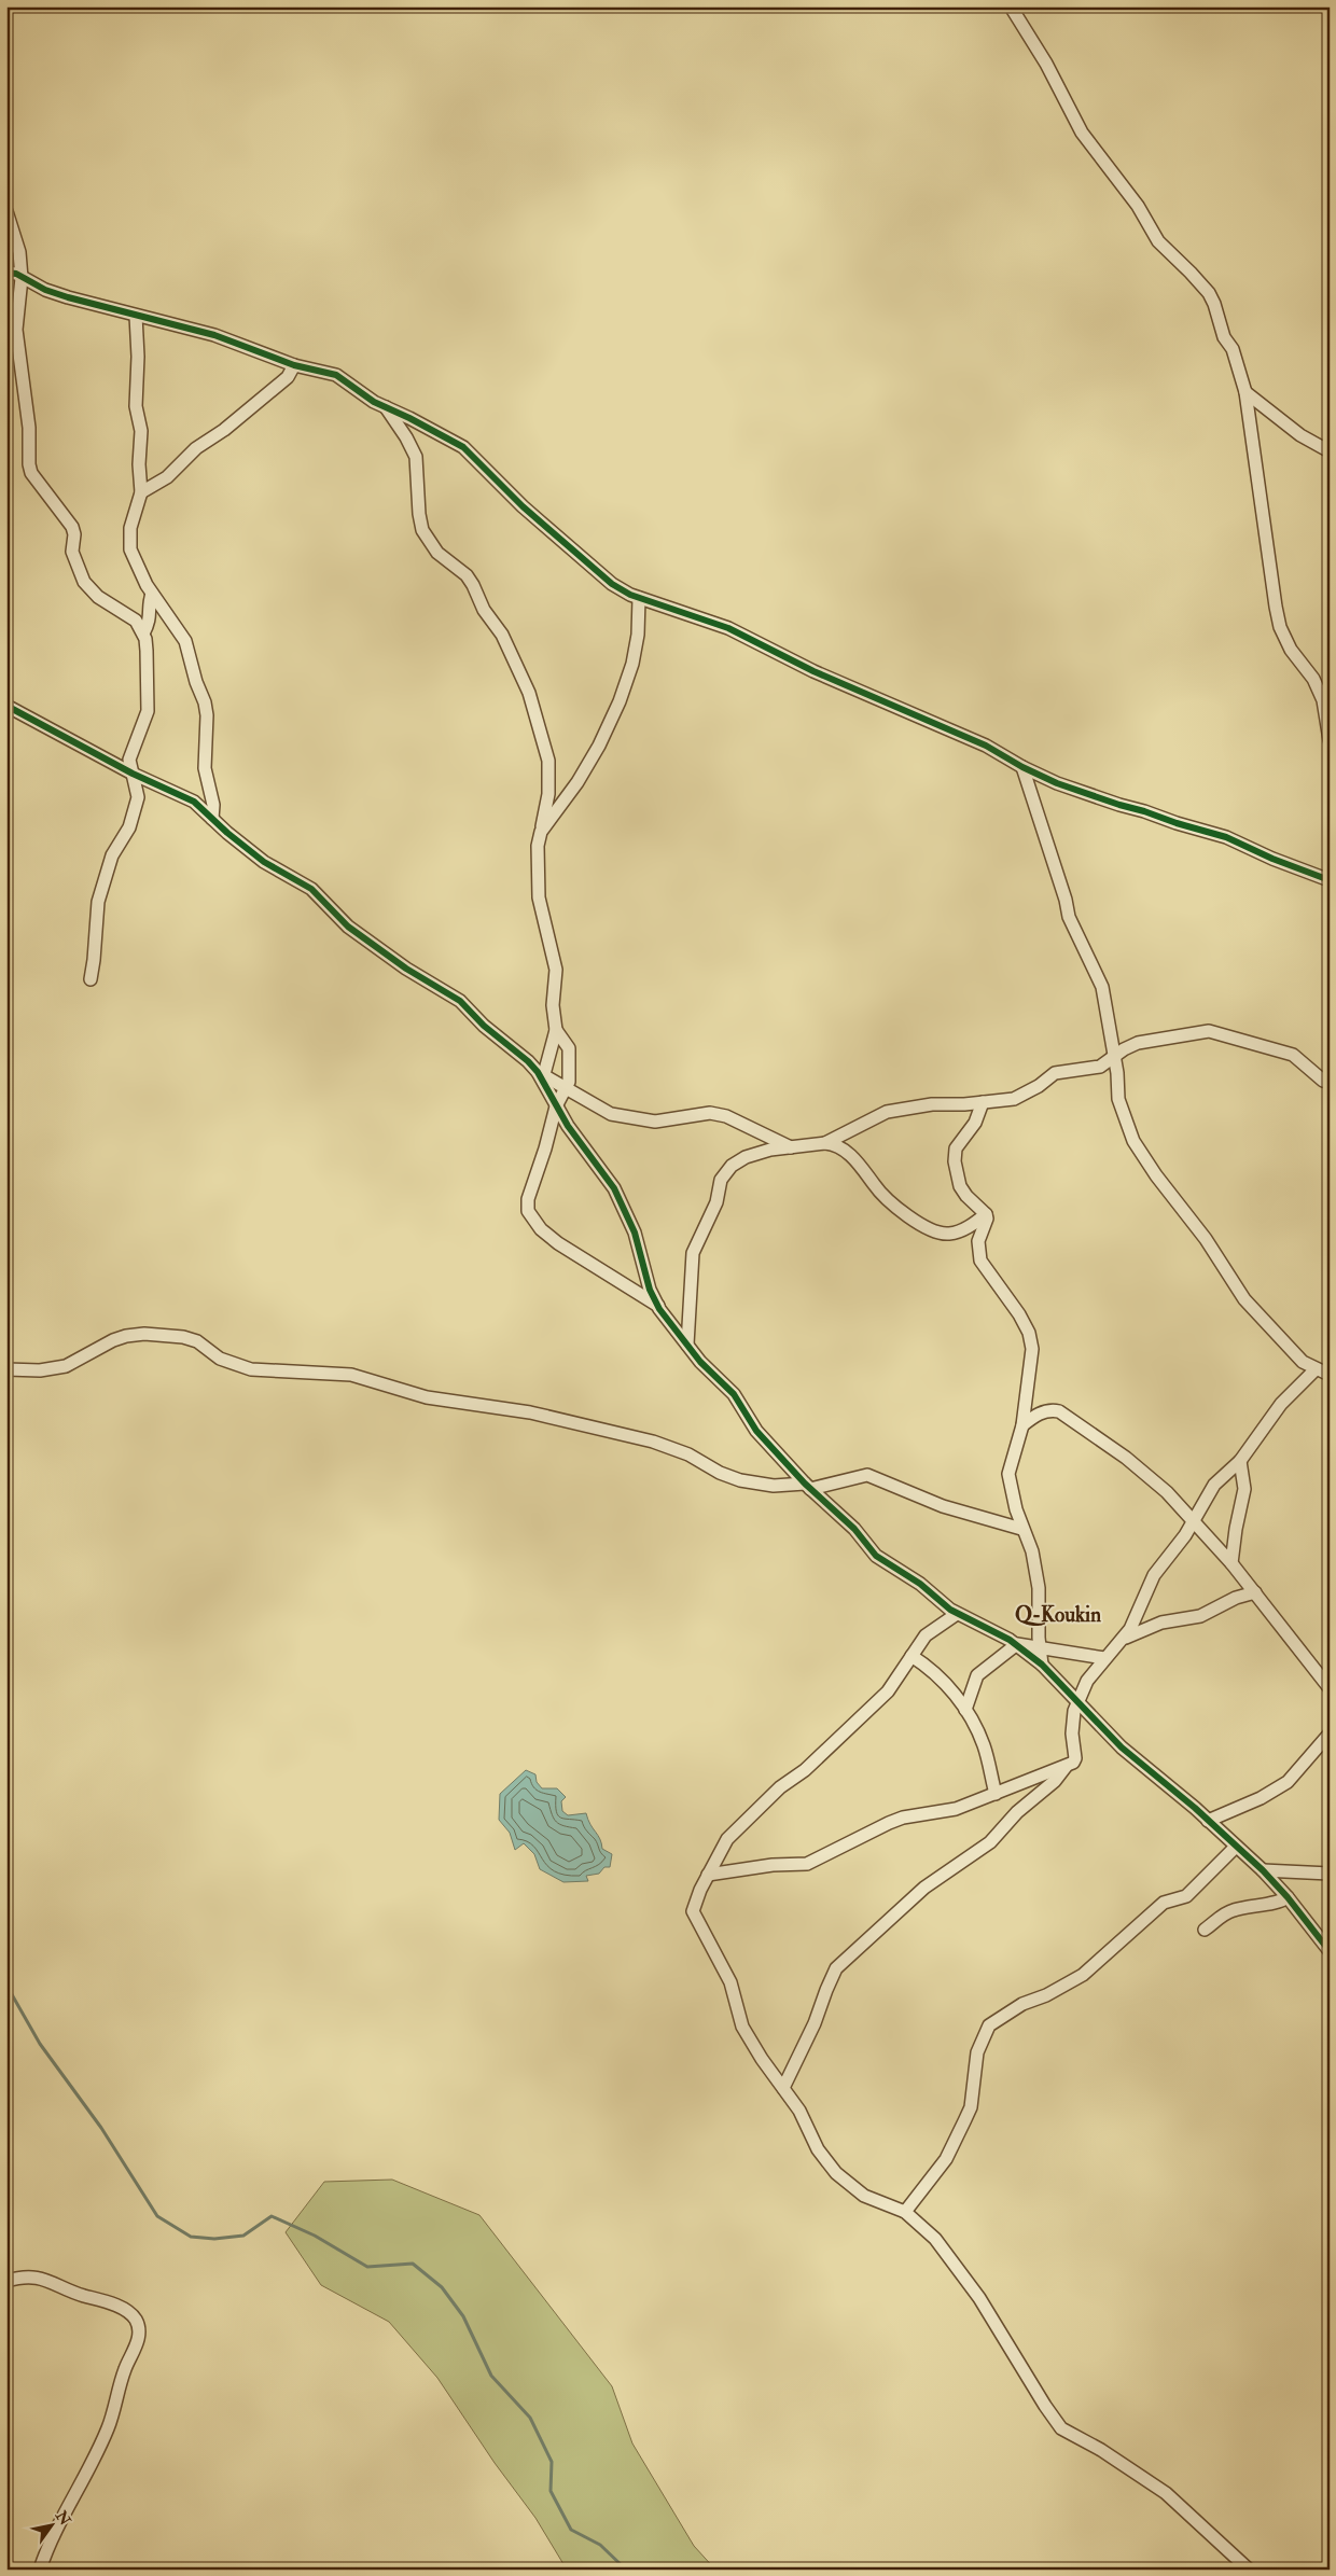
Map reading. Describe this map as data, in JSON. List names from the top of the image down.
{
  "districts": ["Q-Koukin"],
  "north": "top right"
}
